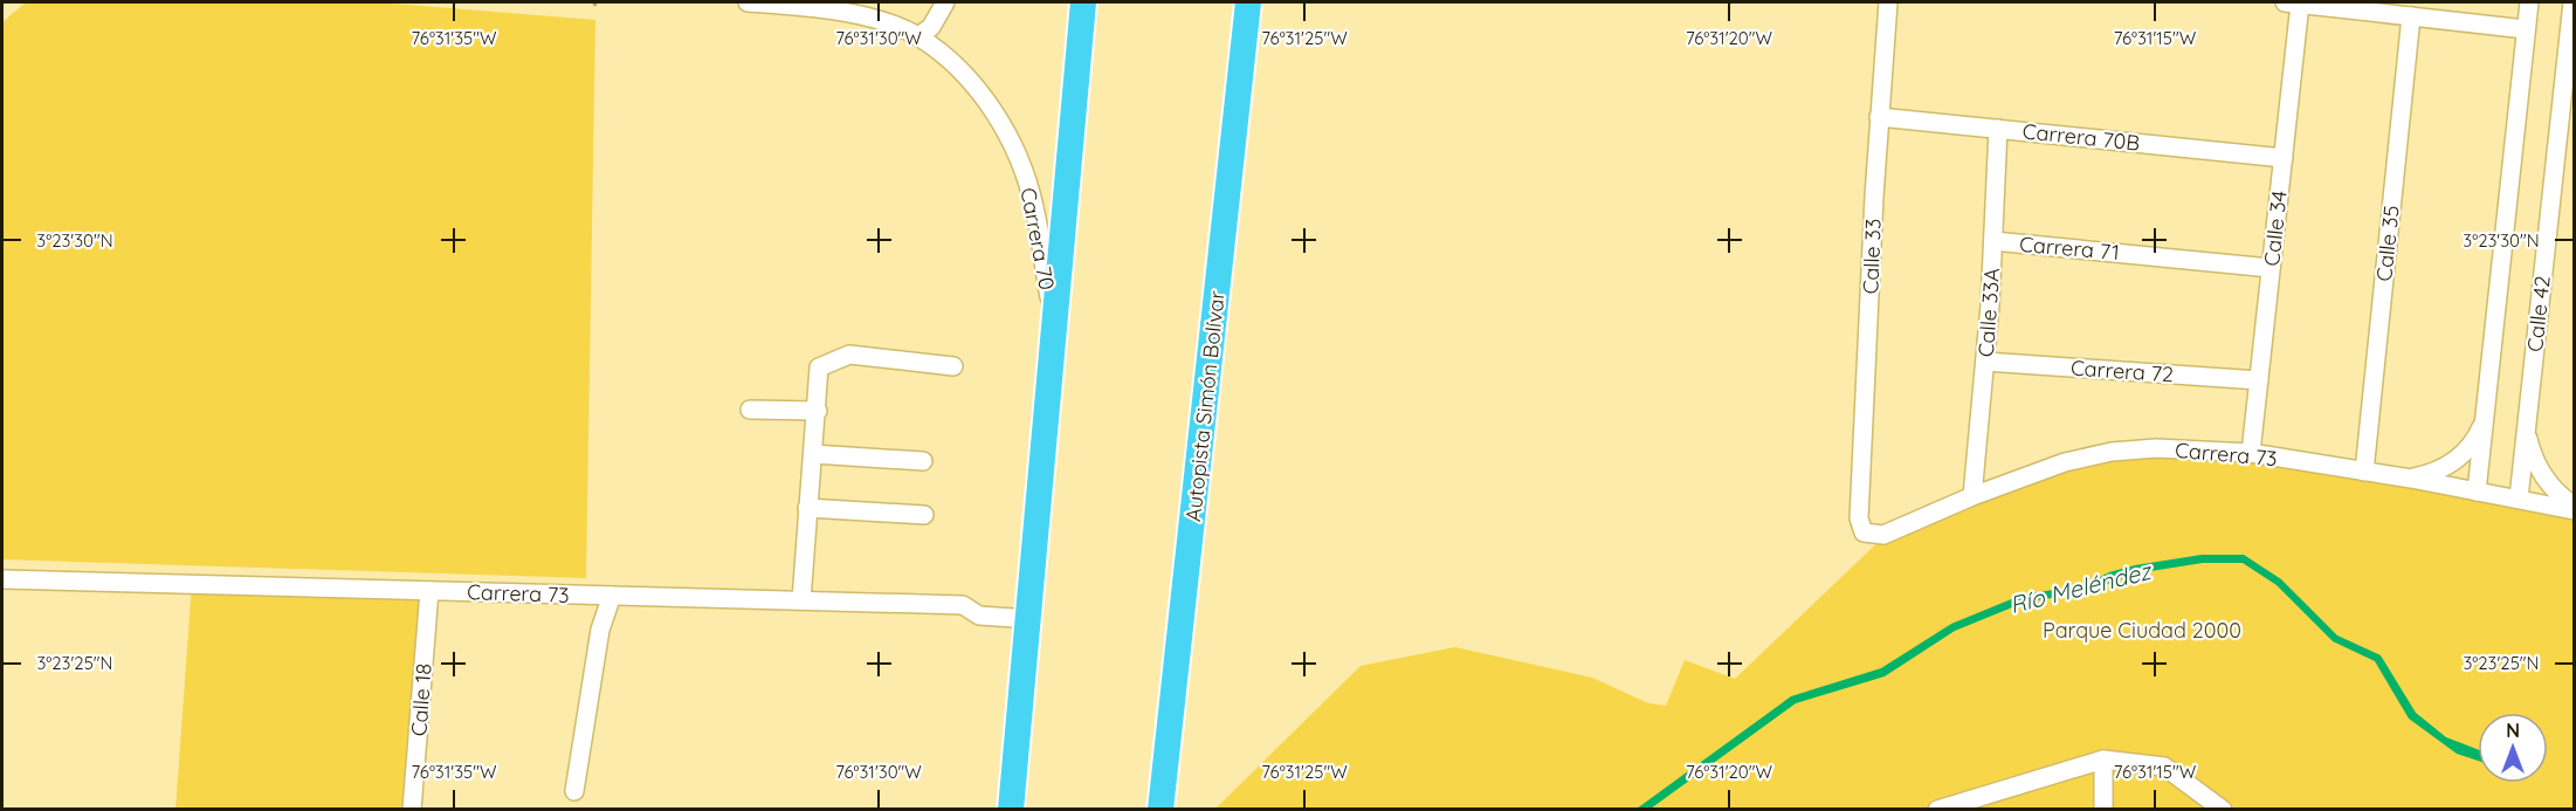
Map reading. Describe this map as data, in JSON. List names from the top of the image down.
{
  "streets": {
    "highway": ["Autopista Simón Bolívar"],
    "street": [
      "Carrera 70B",
      "Calle 34",
      "Carrera 70",
      "Calle 35",
      "Carrera 71",
      "Calle 33",
      "Calle 33A",
      "Calle 42",
      "Carrera 72",
      "Carrera 73",
      "Calle 18"
    ]
  },
  "crossings": [
    ["Carrera 70B", "Calle 34"],
    ["Carrera 70B", "Calle 33"],
    ["Carrera 70B", "Calle 33A"],
    ["Calle 34", "Carrera 71"],
    ["Calle 34", "Carrera 72"],
    ["Calle 34", "Carrera 73"],
    ["Calle 35", "Carrera 73"],
    ["Carrera 71", "Calle 33A"],
    ["Calle 33", "Carrera 73"],
    ["Calle 33A", "Carrera 72"],
    ["Calle 33A", "Carrera 73"],
    ["Calle 42", "Carrera 73"],
    ["Carrera 73", "Calle 18"]
  ],
  "water": ["Río Meléndez"],
  "parks": ["Parque Ciudad 2000"],
  "north": "top",
  "coordinates": [
    "76°31'35\"W",
    "76°31'30\"W",
    "76°31'25\"W",
    "76°31'20\"W",
    "76°31'15\"W",
    "3°23'30\"N",
    "3°23'25\"N"
  ]
}
